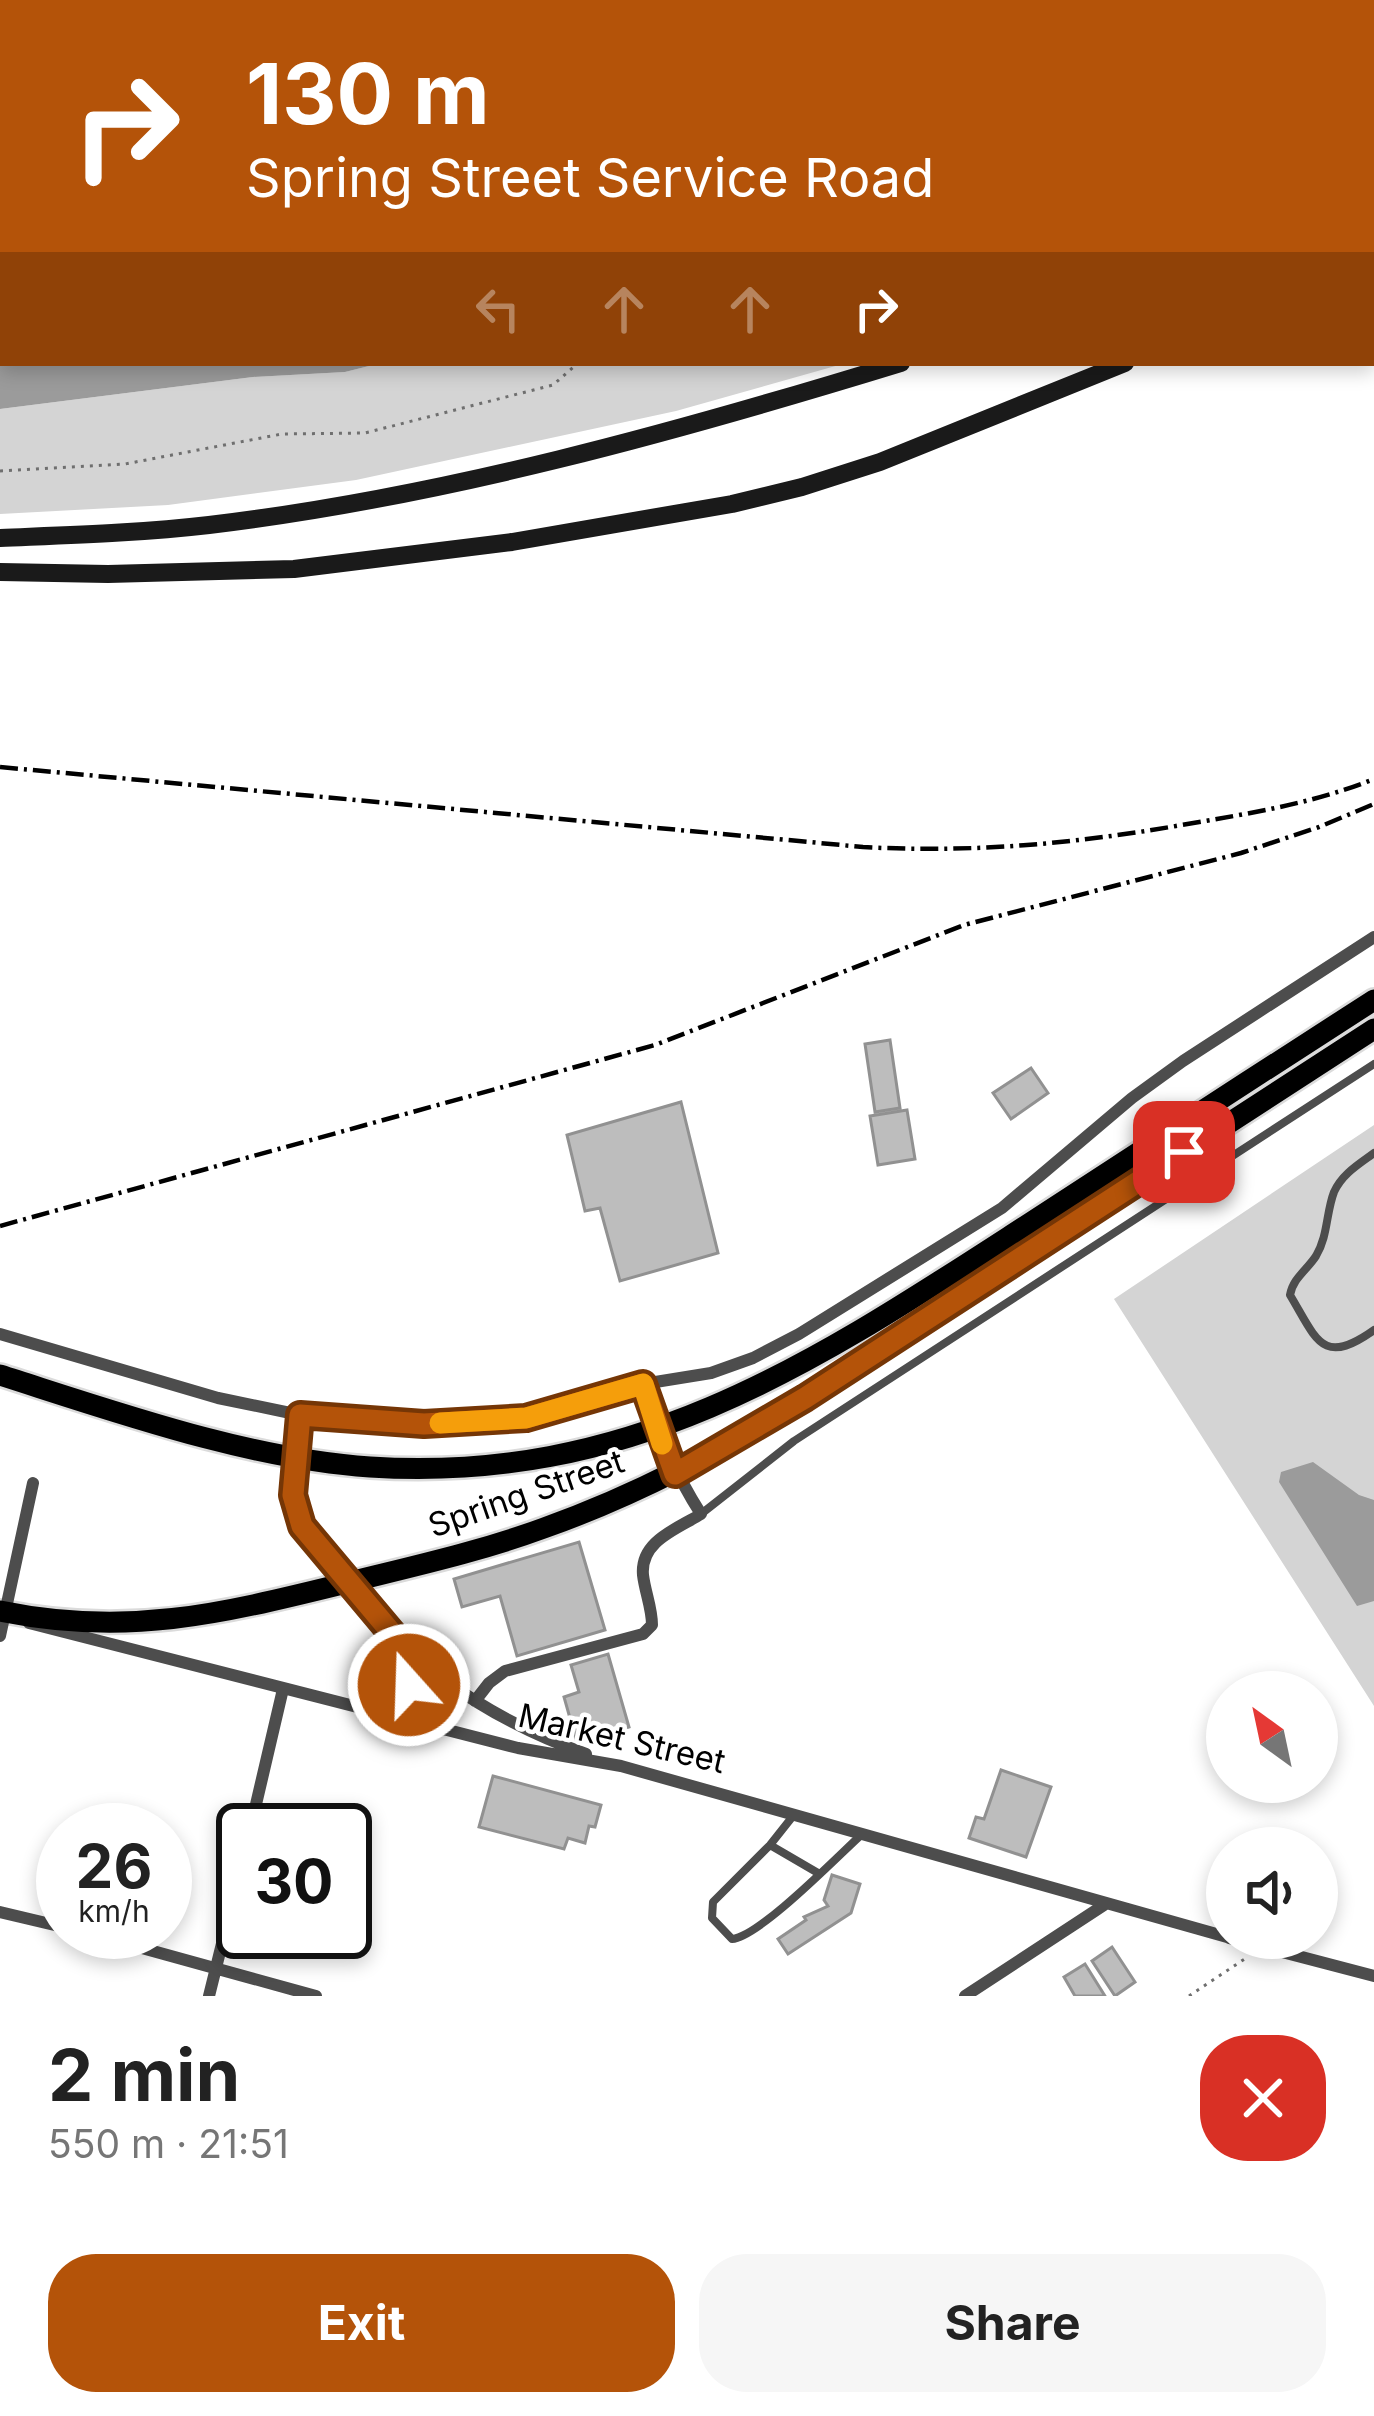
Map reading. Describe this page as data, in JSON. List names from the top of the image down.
{
  "streets": {
    "main road": ["Spring Street"],
    "street": ["Market Street"]
  },
  "crossings": [
    ["Spring Street", "Market Street"]
  ],
  "north": "top left",
  "page": {
    "turn": ["130 m", "Spring Street Service Road"],
    "speed": "26 km/h",
    "limit": "30",
    "heading": ["2 min", "550 m · 21:51"],
    "buttons": ["Exit", "Share"]
  }
}
